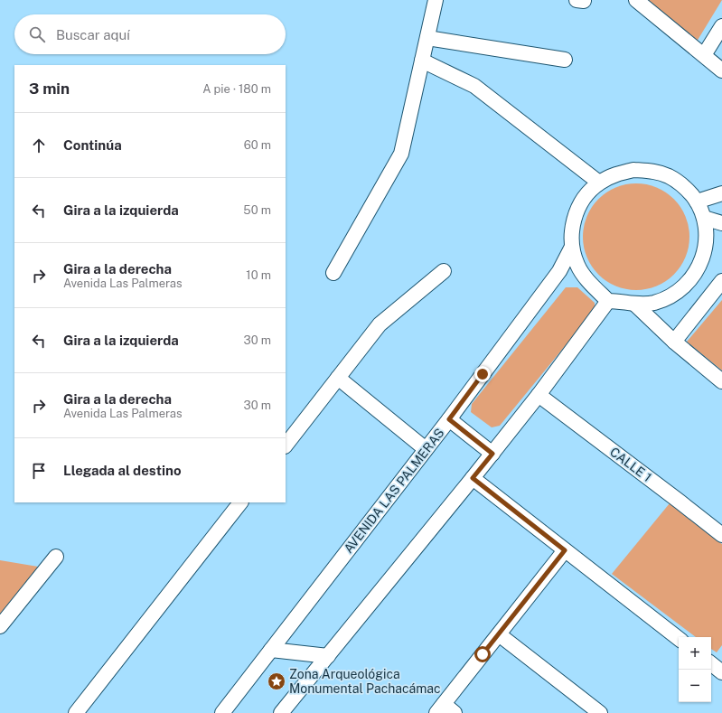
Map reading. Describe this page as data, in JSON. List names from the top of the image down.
{
  "streets": {
    "street": ["CALLE 1", "AVENIDA LAS PALMERAS"]
  },
  "places": {
    "place": ["Zona Arqueológica Monumental Pachacámac"]
  },
  "page": {
    "search": "Buscar aquí",
    "heading": ["3 min", "A pie · 180 m"],
    "list": [
      ["Continúa", "60 m"],
      ["Gira a la izquierda", "50 m"],
      ["Gira a la derecha", "Avenida Las Palmeras", "10 m"],
      ["Gira a la izquierda", "30 m"],
      ["Gira a la derecha", "Avenida Las Palmeras", "30 m"],
      "Llegada al destino"
    ],
    "map_buttons": ["+", "−"]
  }
}
